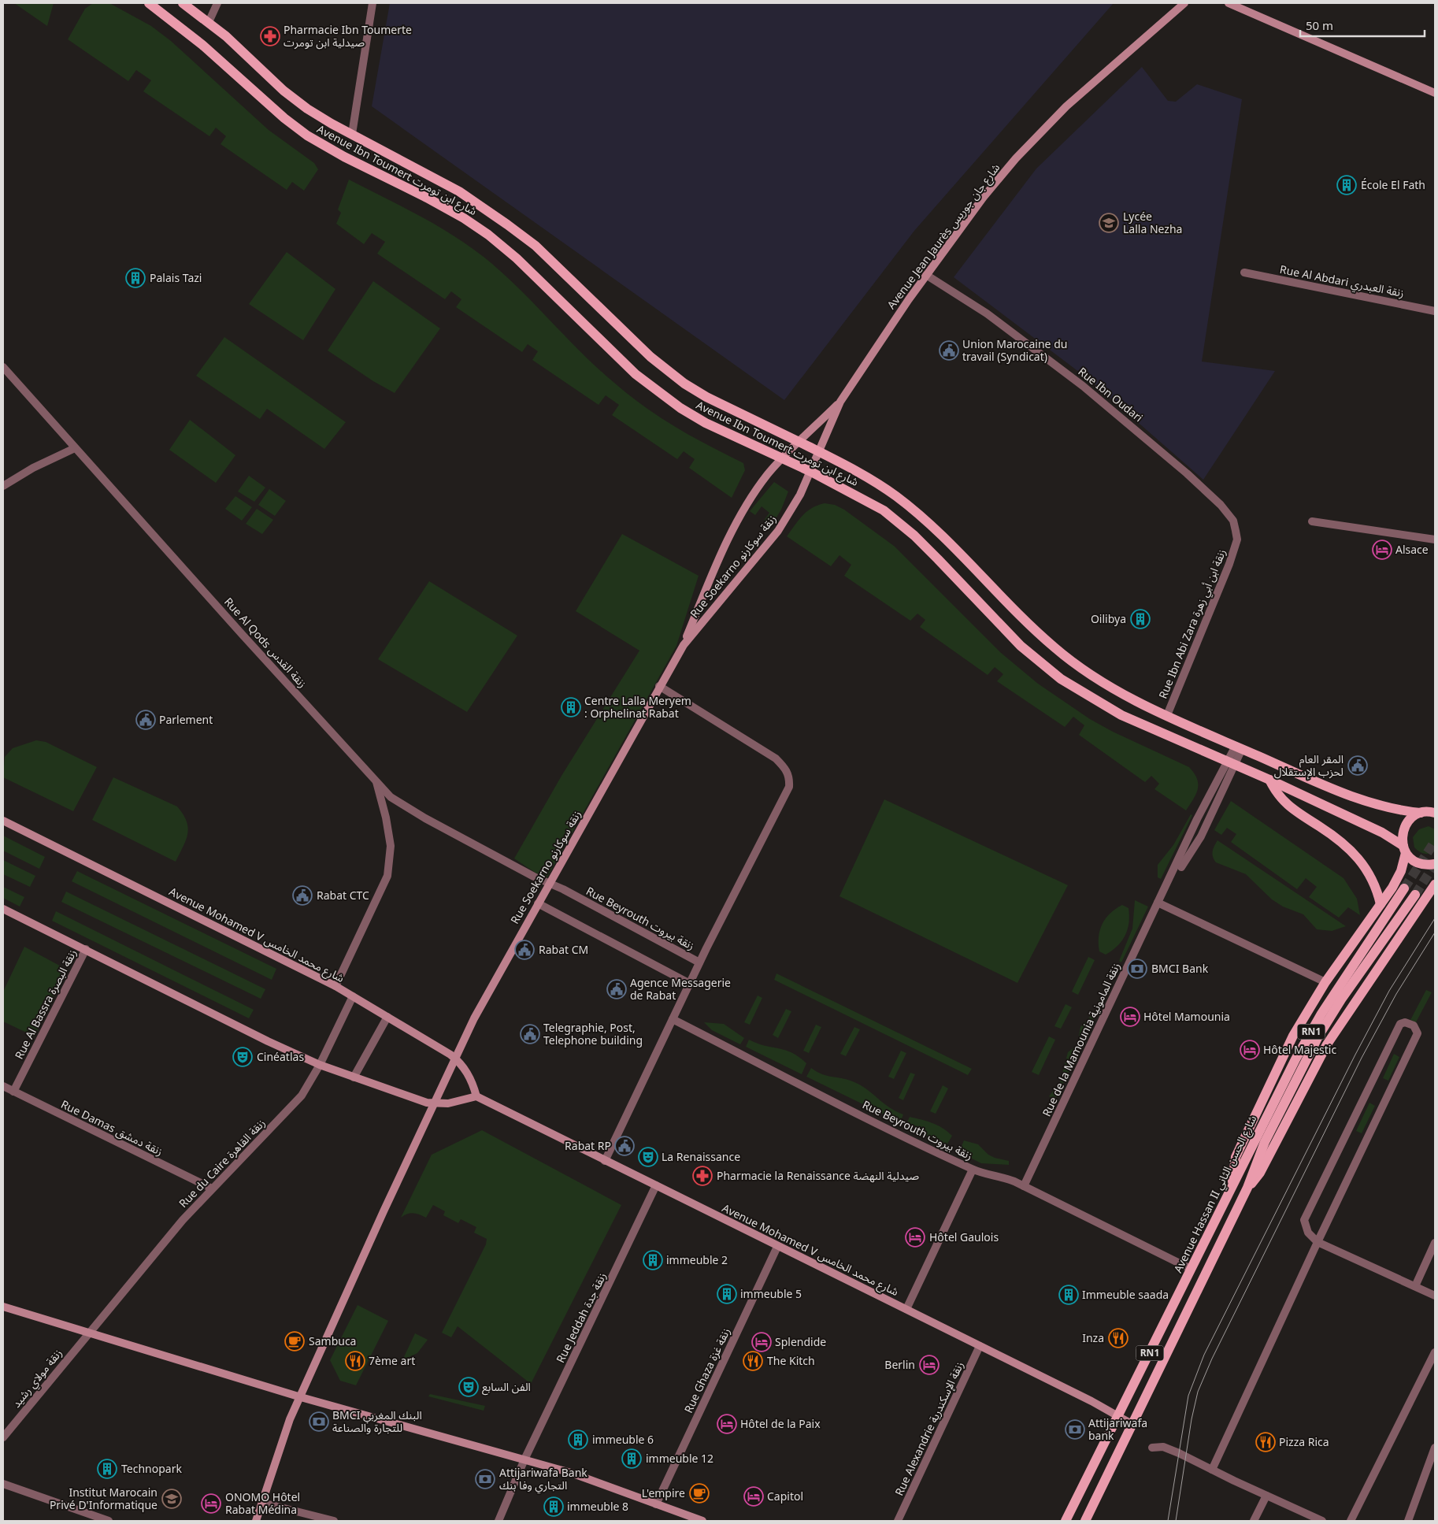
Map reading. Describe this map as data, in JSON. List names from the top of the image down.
{
  "streets": {
    "main road": [
      "Avenue Ibn Toumert شارع ابن تومرت",
      "Avenue Jean Jaurès شارع جان جوريس",
      "Rue Soekarno زنقة سوكارنو",
      "Avenue Mohamed V شارع محمد الخامس",
      "RN1",
      "Avenue Hassan II شارع الحسن الثاني"
    ],
    "street": [
      "Rue Al Abdari زنقة العبدري",
      "Rue Ibn Oudari",
      "Rue Ibn Abi Zara زنقة ابن أبي زهرة",
      "Rue Al Qods زنقة القدس",
      "Rue Beyrouth زنقة بيروت",
      "Rue Al Bassra زنقة البصرة",
      "Rue de la Mamounia زنقة المامونية",
      "Rue Damas زنقة دمشق",
      "Rue du Caire زنقة القاهرة",
      "Rue Jeddah زنقة جدة",
      "Rue Ghaza زنقة غزة",
      "زنقة مولاي رشيد",
      "Rue Alexandrie زنقة الإسكندرية"
    ]
  },
  "crossings": [
    ["Avenue Ibn Toumert شارع ابن تومرت", "Rue Soekarno زنقة سوكارنو"],
    ["Avenue Ibn Toumert شارع ابن تومرت", "Rue Ibn Abi Zara زنقة ابن أبي زهرة"],
    ["Avenue Ibn Toumert شارع ابن تومرت", "Rue de la Mamounia زنقة المامونية"],
    ["Avenue Jean Jaurès شارع جان جوريس", "Rue Ibn Oudari"],
    ["Avenue Jean Jaurès شارع جان جوريس", "Rue Soekarno زنقة سوكارنو"],
    ["Rue Ibn Oudari", "Rue Ibn Abi Zara زنقة ابن أبي زهرة"],
    ["Rue Soekarno زنقة سوكارنو", "Rue Al Qods زنقة القدس"],
    ["Rue Soekarno زنقة سوكارنو", "Rue Beyrouth زنقة بيروت"],
    ["Rue Soekarno زنقة سوكارنو", "Avenue Mohamed V شارع محمد الخامس"],
    ["Rue Al Qods زنقة القدس", "Rue Beyrouth زنقة بيروت"],
    ["Rue Beyrouth زنقة بيروت", "Rue de la Mamounia زنقة المامونية"],
    ["Rue Beyrouth زنقة بيروت", "Avenue Hassan II شارع الحسن الثاني"],
    ["Avenue Mohamed V شارع محمد الخامس", "Rue du Caire زنقة القاهرة"],
    ["Avenue Mohamed V شارع محمد الخامس", "Avenue Hassan II شارع الحسن الثاني"],
    ["Avenue Mohamed V شارع محمد الخامس", "Rue Jeddah زنقة جدة"],
    ["Avenue Mohamed V شارع محمد الخامس", "Rue Ghaza زنقة غزة"],
    ["Avenue Mohamed V شارع محمد الخامس", "Rue Alexandrie زنقة الإسكندرية"],
    ["Rue Al Bassra زنقة البصرة", "Rue Damas زنقة دمشق"],
    ["Rue Damas زنقة دمشق", "Rue du Caire زنقة القاهرة"],
    ["Rue du Caire زنقة القاهرة", "زنقة مولاي رشيد"]
  ],
  "places": {
    "pharmacy": ["Pharmacie Ibn Toumerte صيدلية ابن تومرت", "Pharmacie la Renaissance صيدلية النهضة"],
    "building": [
      "École El Fath",
      "Palais Tazi",
      "Oilibya",
      "Centre Lalla Meryem : Orphelinat Rabat",
      "immeuble 2",
      "immeuble 5",
      "Immeuble saada",
      "immeuble 6",
      "immeuble 12",
      "Technopark",
      "immeuble 8"
    ],
    "school or university": ["Lycée Lalla Nezha", "Institut Marocain Privé D'Informatique"],
    "public building": [
      "Union Marocaine du travail (Syndicat)",
      "Parlement",
      "المقر العام لحزب الإستقلال",
      "Rabat CTC",
      "Rabat CM",
      "Agence Messagerie de Rabat",
      "Telegraphie, Post, Telephone building",
      "Rabat RP"
    ],
    "hotel": [
      "Alsace",
      "Hôtel Mamounia",
      "Hôtel Majestic",
      "Hôtel Gaulois",
      "Splendide",
      "Berlin",
      "Hôtel de la Paix",
      "Capitol",
      "ONOMO Hôtel Rabat Médina"
    ],
    "bank": [
      "BMCI Bank",
      "BMCI البنك المغربي للتجارة والصناعة",
      "Attijariwafa bank",
      "Attijariwafa Bank التجاري وفا بنك"
    ],
    "theatre": ["Cinéatlas", "La Renaissance", "الفن السابع"],
    "restaurant": [
      "Inza",
      "7ème art",
      "The Kitch",
      "Pizza Rica"
    ],
    "cafe": ["Sambuca", "L'empire"]
  },
  "scale_bar": "50 m"
}
